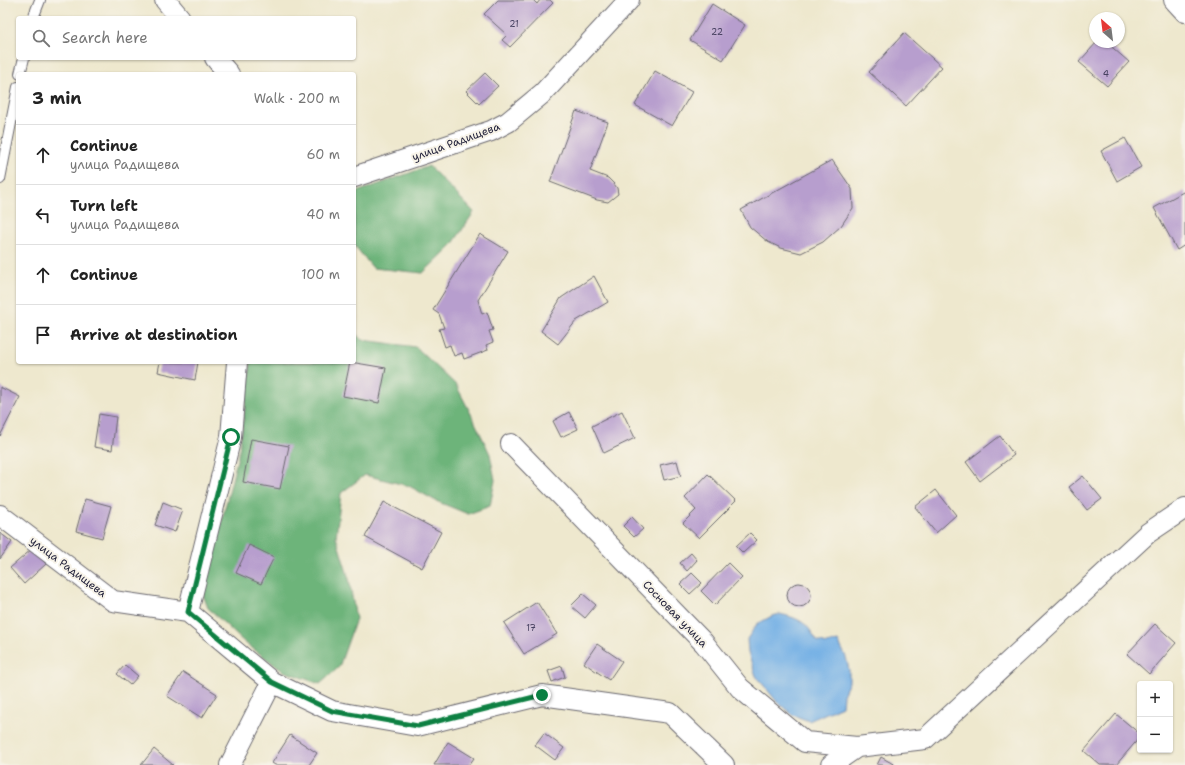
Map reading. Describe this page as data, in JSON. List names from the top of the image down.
{
  "streets": {
    "street": ["улица Радищева", "Сосновая улица"]
  },
  "house_numbers": [
    "21",
    "22",
    "4",
    "17"
  ],
  "north": "top left",
  "page": {
    "search": "Search here",
    "heading": ["3 min", "Walk · 200 m"],
    "list": [
      ["Continue", "улица Радищева", "60 m"],
      ["Turn left", "улица Радищева", "40 m"],
      ["Continue", "100 m"],
      "Arrive at destination"
    ],
    "map_buttons": ["+", "−"]
  }
}
